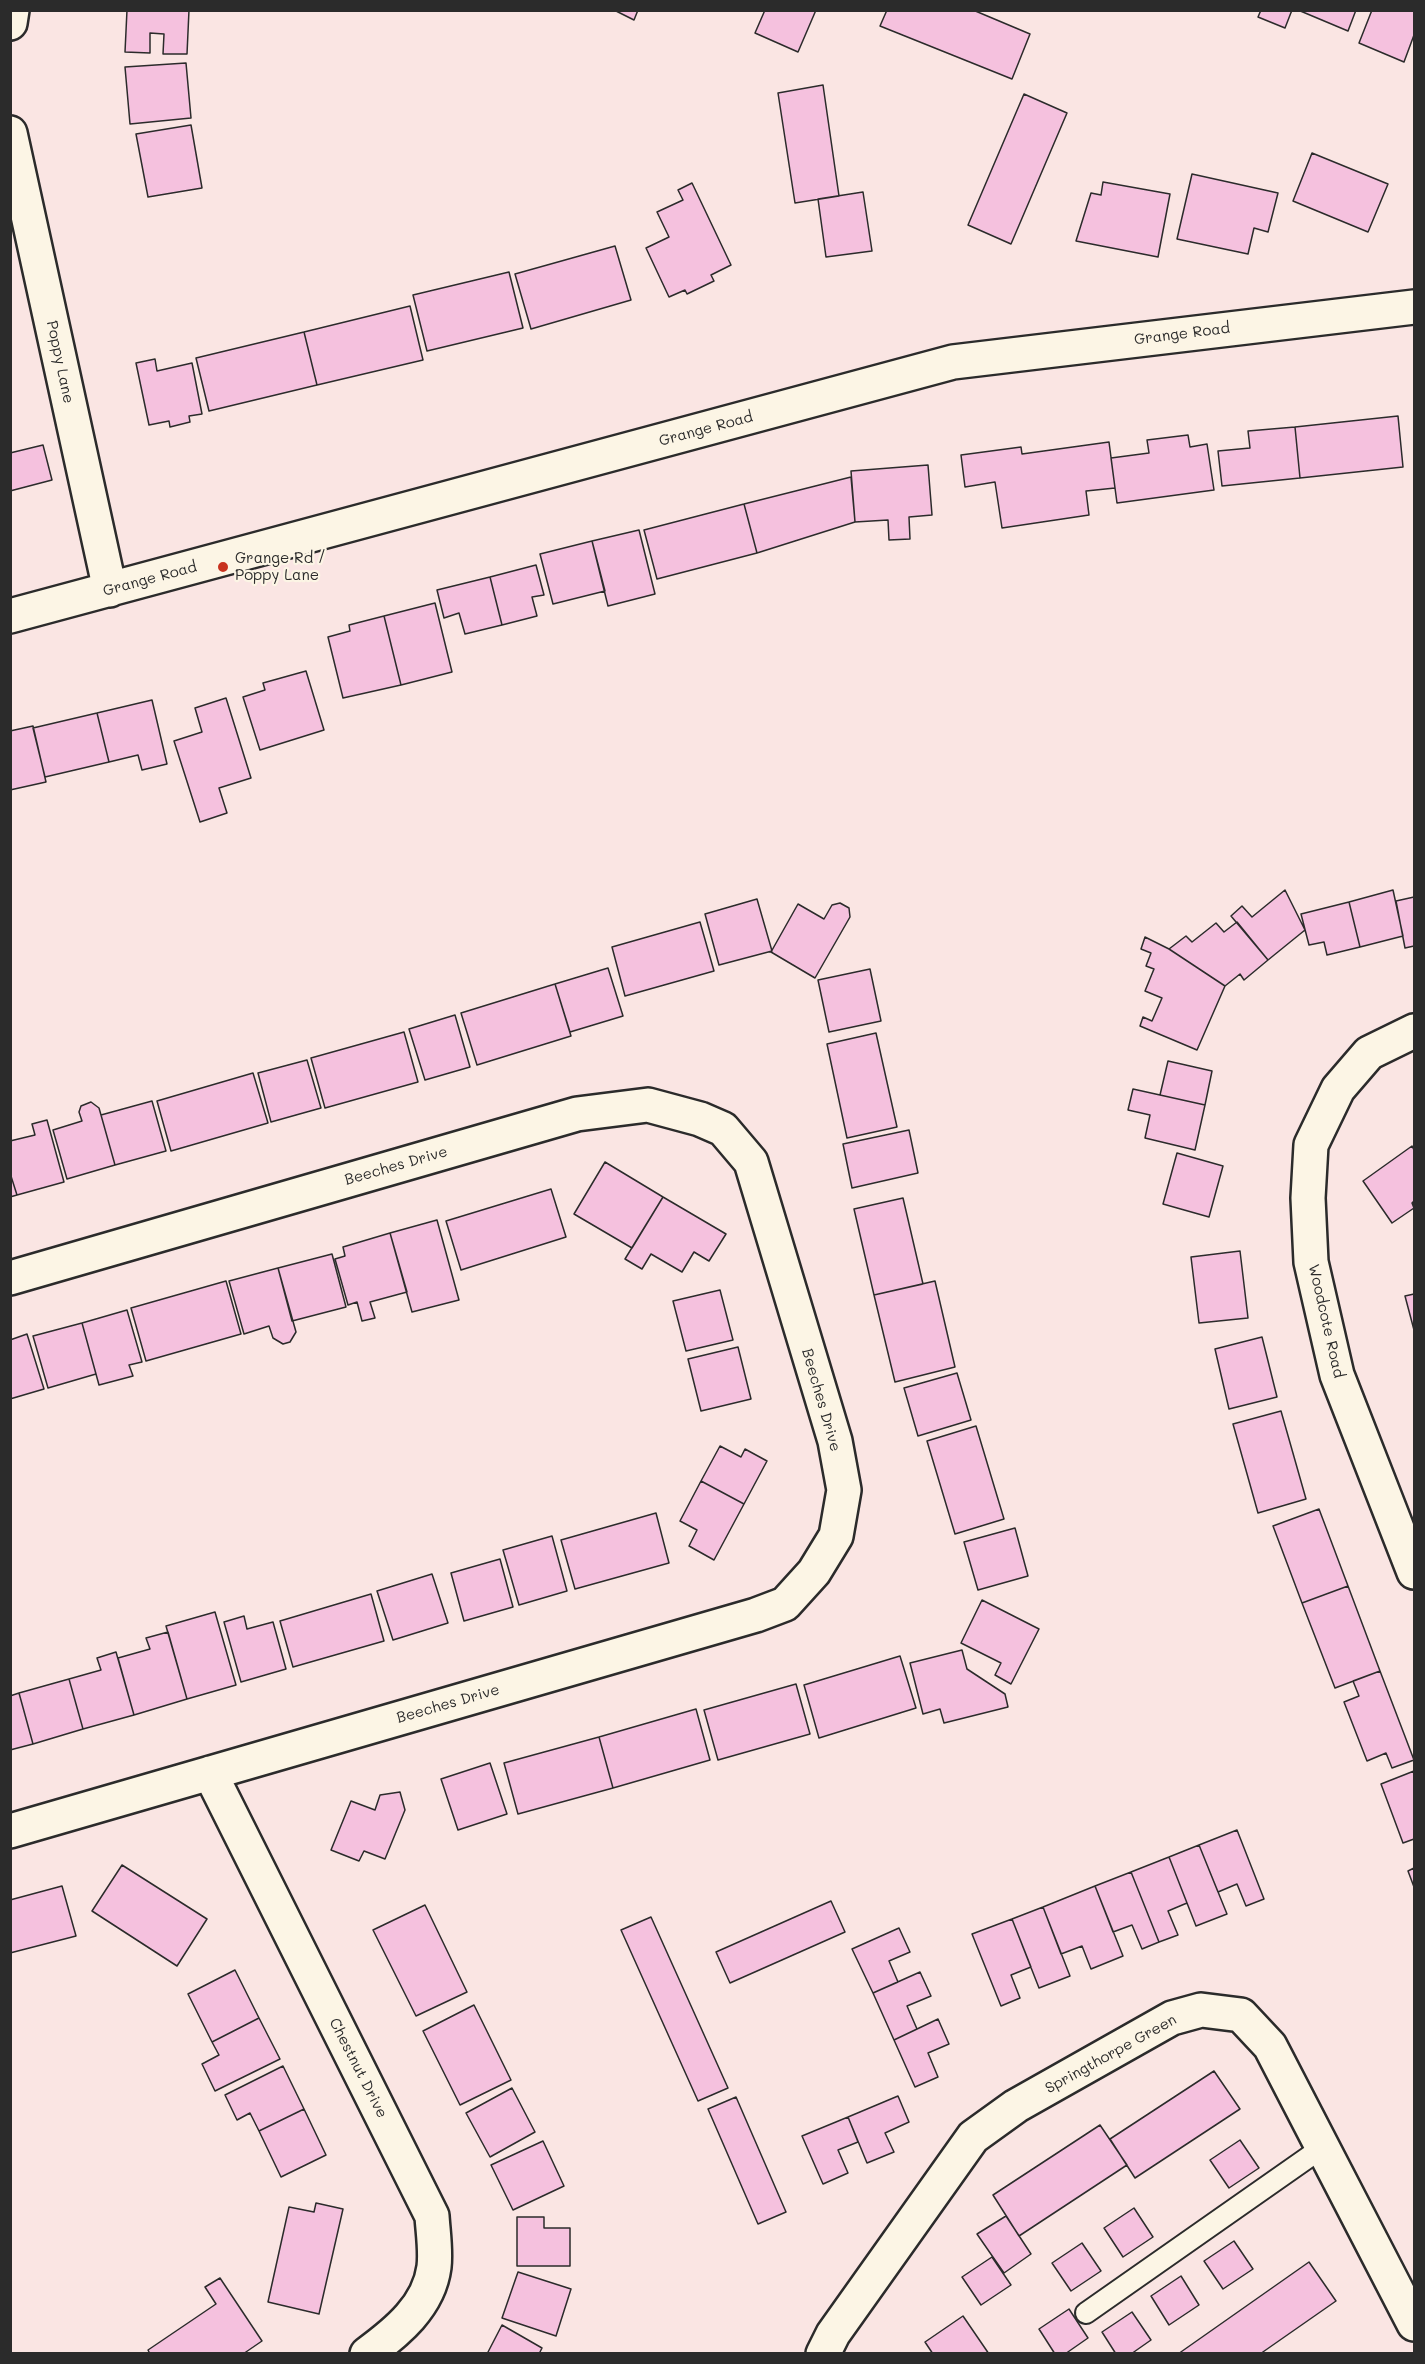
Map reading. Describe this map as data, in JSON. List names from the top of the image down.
{
  "streets": {
    "street": [
      "Grange Road",
      "Poppy Lane",
      "Beeches Drive",
      "Woodcote Road",
      "Springthorpe Green",
      "Chestnut Drive"
    ]
  },
  "crossings": [
    ["Grange Road", "Poppy Lane"],
    ["Beeches Drive", "Chestnut Drive"]
  ],
  "places": ["Grange Rd / Poppy Lane"]
}
